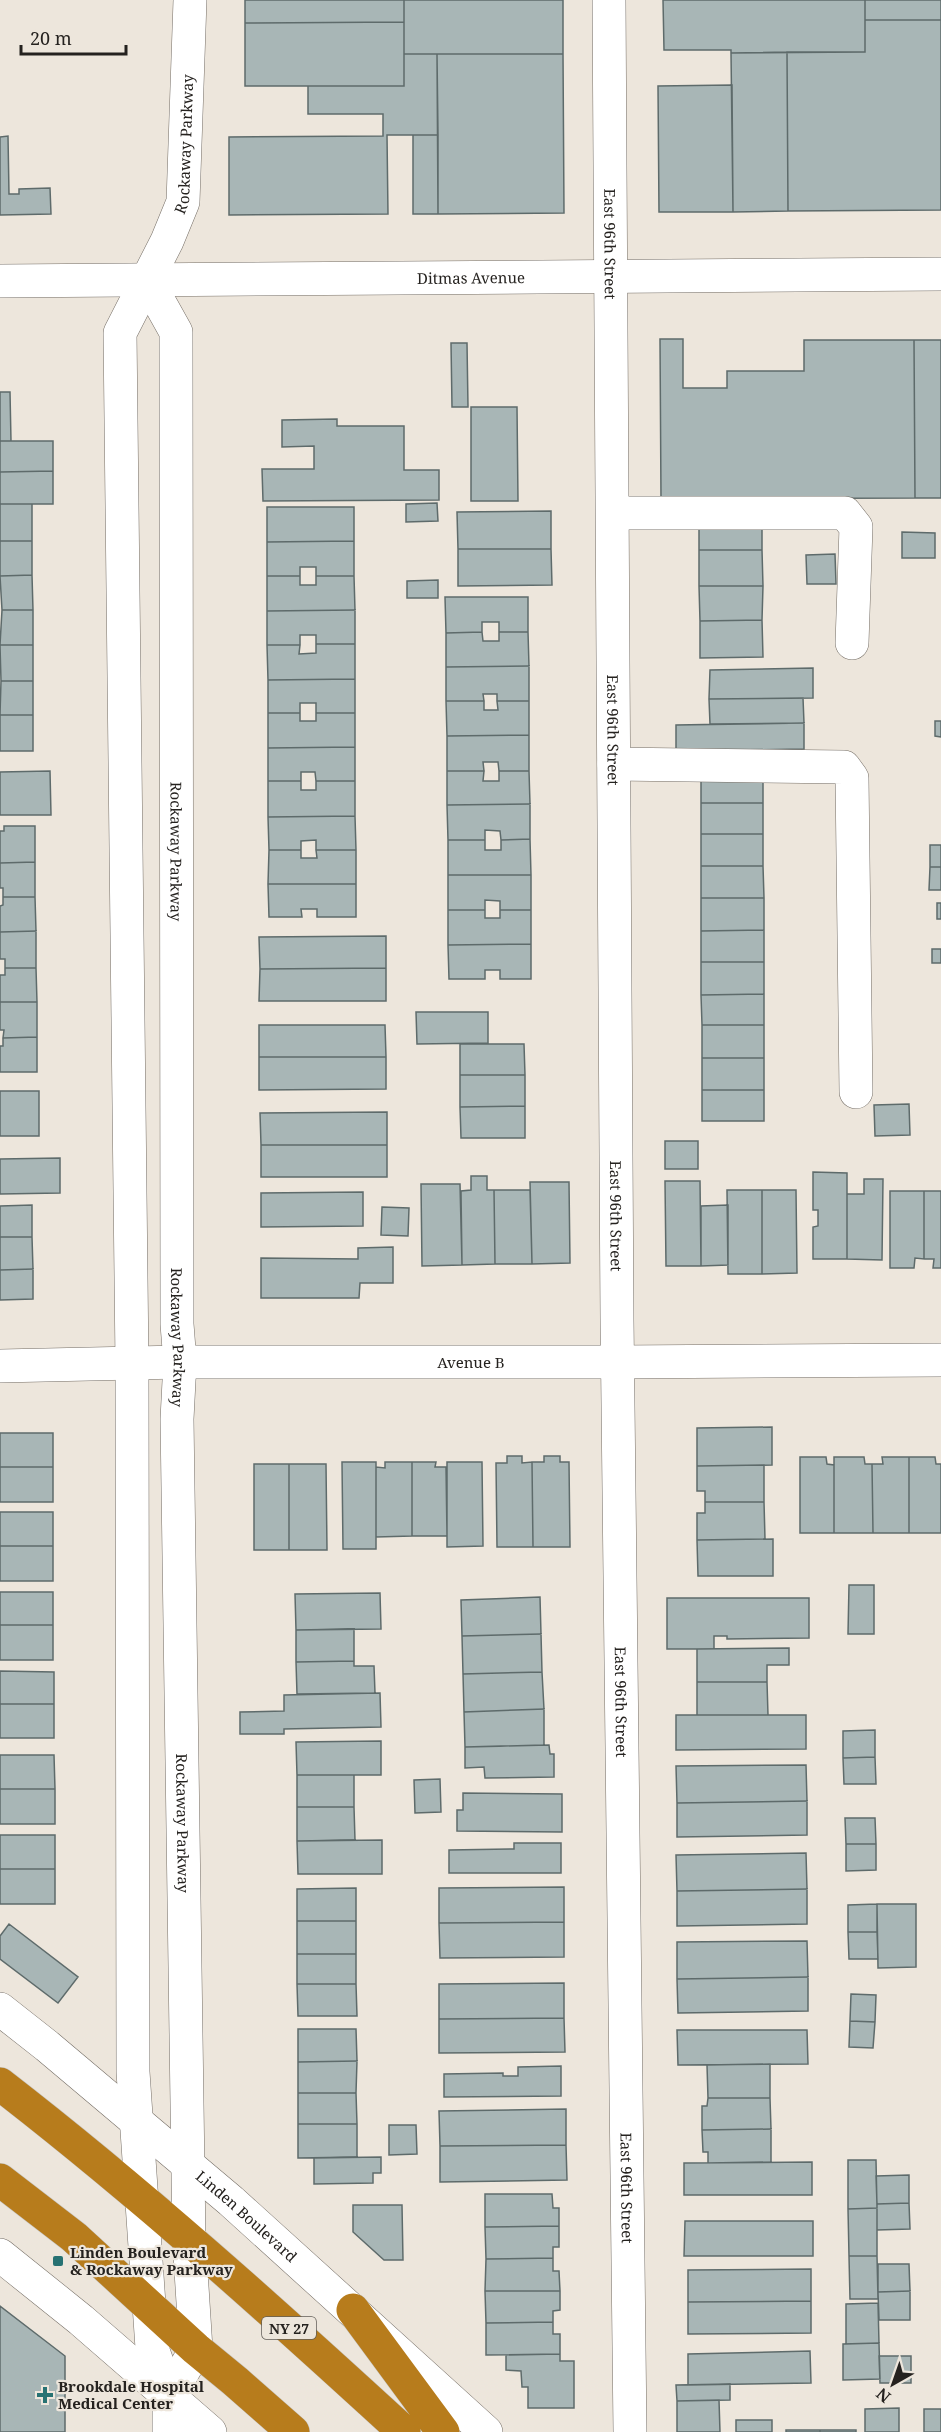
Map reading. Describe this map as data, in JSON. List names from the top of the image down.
{
  "streets": {
    "highway": ["NY 27"],
    "street": [
      "Rockaway Parkway",
      "East 96th Street",
      "Ditmas Avenue",
      "Avenue B",
      "Linden Boulevard"
    ]
  },
  "crossings": [
    ["Rockaway Parkway", "Ditmas Avenue"],
    ["Rockaway Parkway", "Avenue B"],
    ["Rockaway Parkway", "Linden Boulevard"],
    ["Rockaway Parkway", "NY 27"],
    ["East 96th Street", "Ditmas Avenue"],
    ["East 96th Street", "Avenue B"]
  ],
  "places": {
    "transit": ["Linden Boulevard & Rockaway Parkway"],
    "health": ["Brookdale Hospital Medical Center"]
  },
  "scale_bar": "20 m",
  "north": "bottom left"
}
